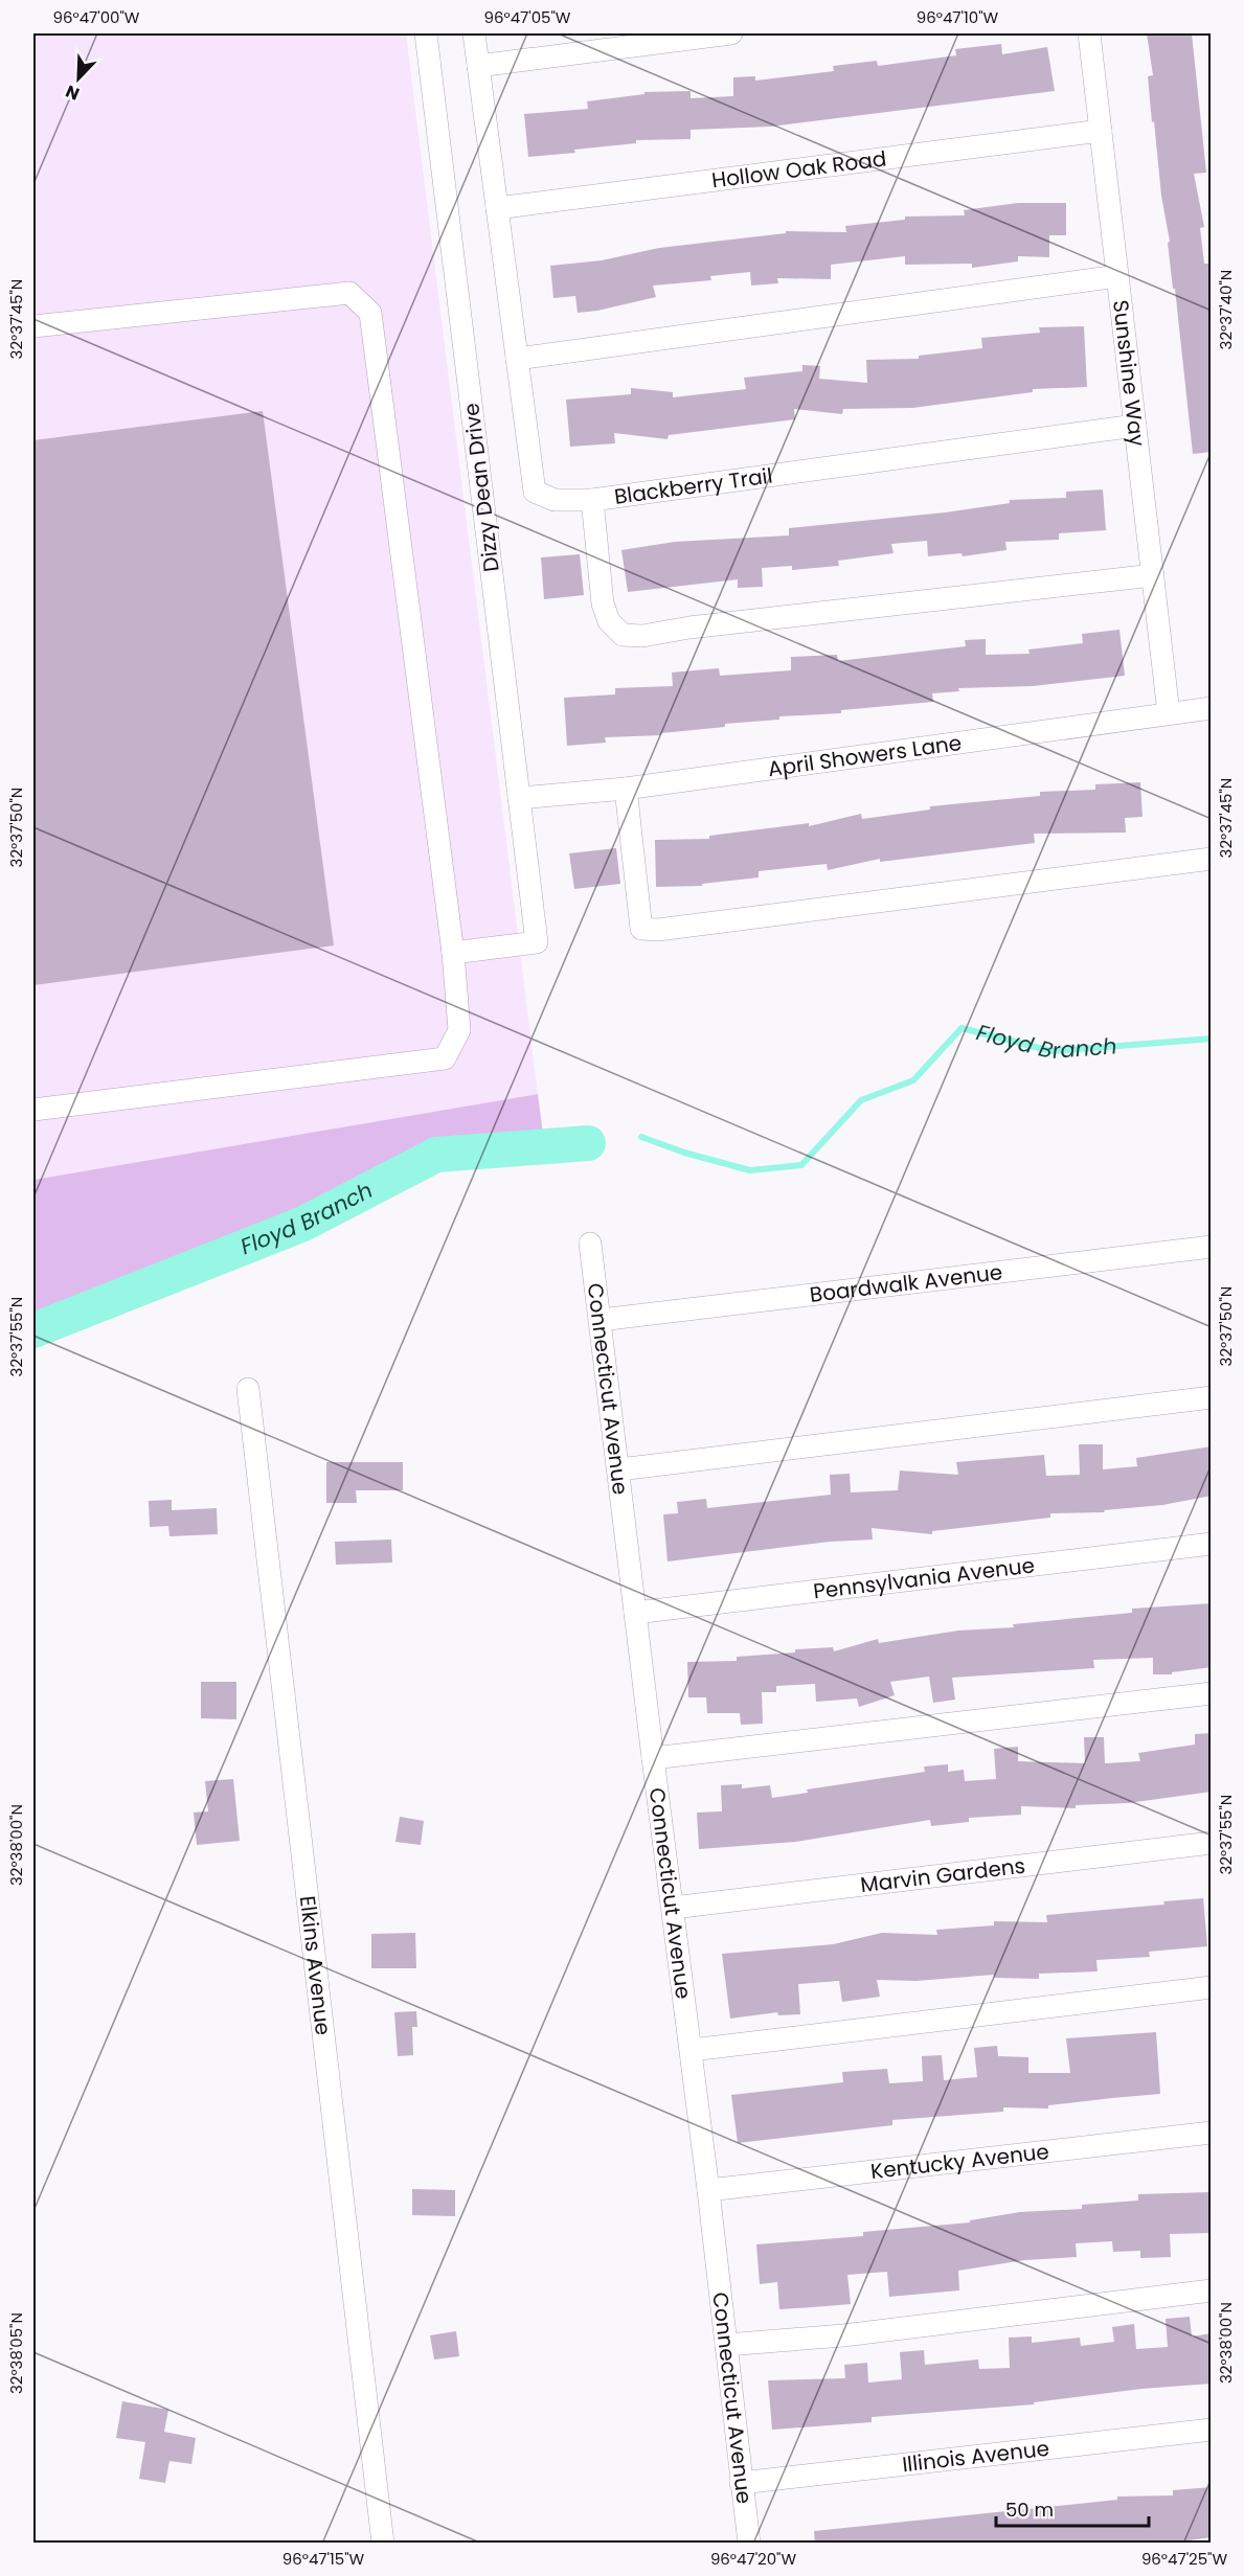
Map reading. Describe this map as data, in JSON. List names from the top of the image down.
{
  "streets": {
    "street": [
      "Hollow Oak Road",
      "Sunshine Way",
      "Blackberry Trail",
      "Dizzy Dean Drive",
      "April Showers Lane",
      "Boardwalk Avenue",
      "Connecticut Avenue",
      "Pennsylvania Avenue",
      "Marvin Gardens",
      "Elkins Avenue",
      "Kentucky Avenue",
      "Illinois Avenue"
    ]
  },
  "crossings": [
    ["Hollow Oak Road", "Sunshine Way"],
    ["Hollow Oak Road", "Blackberry Trail"],
    ["Sunshine Way", "Blackberry Trail"],
    ["Sunshine Way", "April Showers Lane"],
    ["Dizzy Dean Drive", "April Showers Lane"],
    ["Boardwalk Avenue", "Connecticut Avenue"],
    ["Connecticut Avenue", "Pennsylvania Avenue"],
    ["Connecticut Avenue", "Marvin Gardens"],
    ["Connecticut Avenue", "Kentucky Avenue"],
    ["Connecticut Avenue", "Illinois Avenue"]
  ],
  "water": ["Floyd Branch"],
  "scale_bar": "50 m",
  "north": "bottom left",
  "coordinates": [
    "96°47'00\"W",
    "96°47'05\"W",
    "96°47'10\"W",
    "32°37'40\"N",
    "32°37'45\"N",
    "32°37'50\"N",
    "32°37'55\"N",
    "32°38'00\"N",
    "32°38'05\"N",
    "96°47'15\"W",
    "96°47'20\"W",
    "96°47'25\"W"
  ]
}
